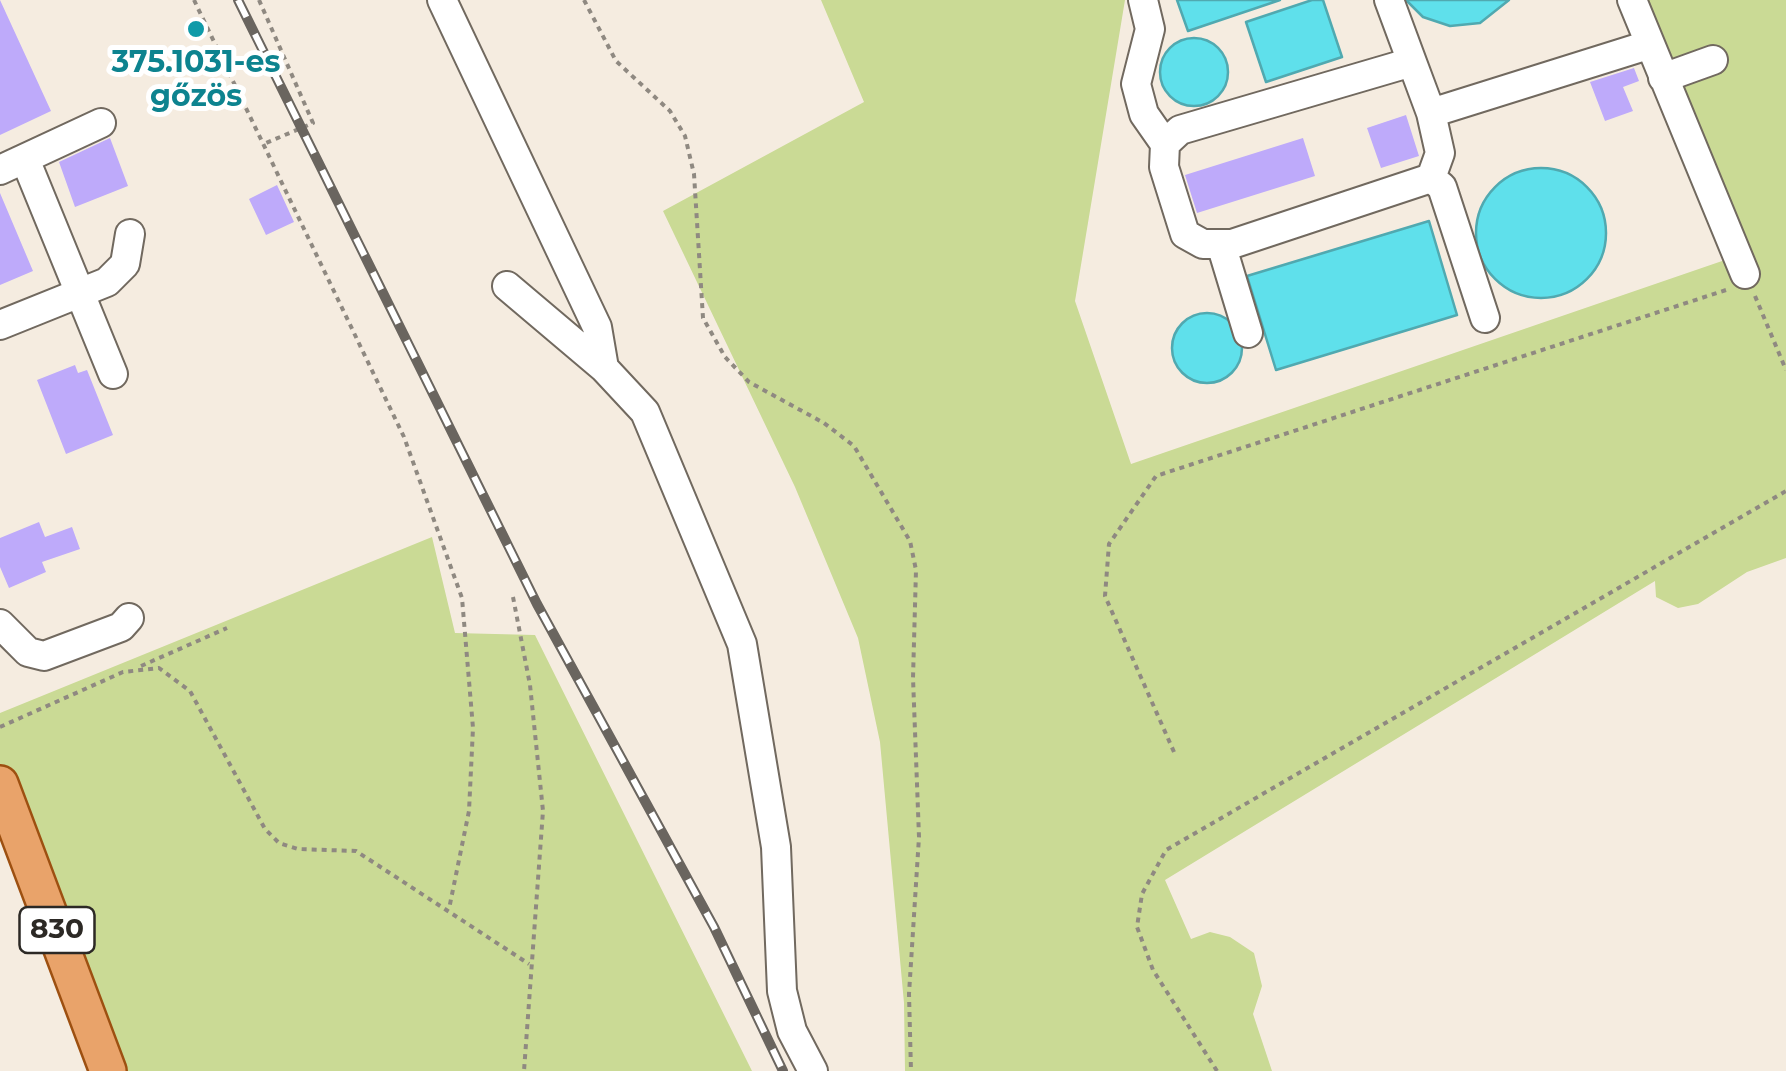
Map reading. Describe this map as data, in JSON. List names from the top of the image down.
{
  "streets": {
    "main road": ["830"]
  },
  "places": ["375.1031-es gőzös"]
}
